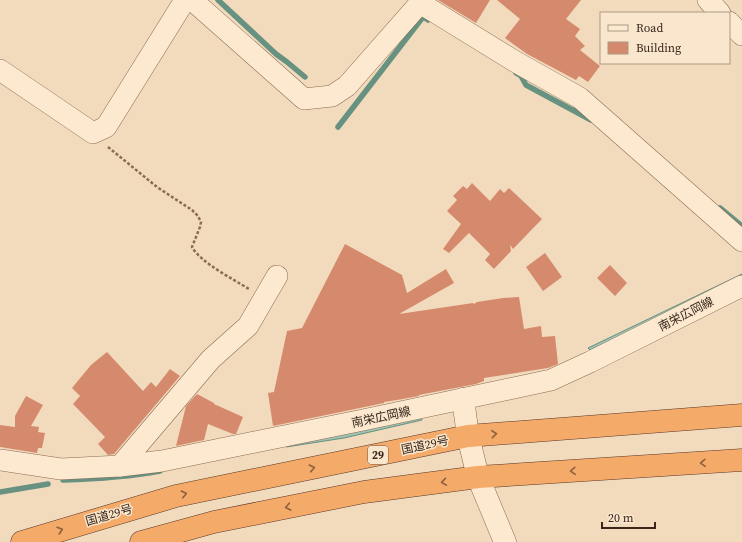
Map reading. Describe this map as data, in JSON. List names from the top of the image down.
{
  "streets": {
    "highway": ["国道29号", "29"],
    "street": ["南栄広岡線"]
  },
  "legend": ["Road", "Building"],
  "scale_bar": "20 m"
}
